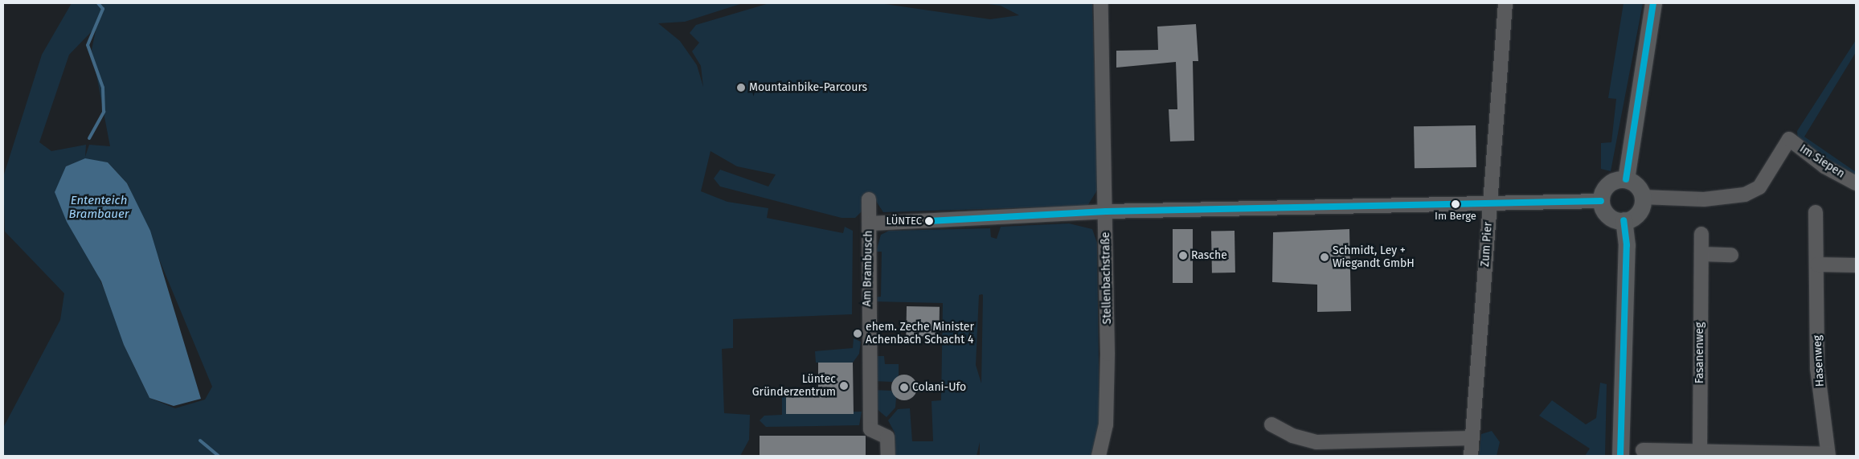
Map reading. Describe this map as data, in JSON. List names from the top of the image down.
{
  "streets": {
    "street": [
      "Im Siepen",
      "Zum Pier",
      "Am Brambusch",
      "Stellenbachstraße",
      "Fasanenweg",
      "Hasenweg"
    ]
  },
  "crossings": [
    ["Im Siepen", "Am Brambusch"],
    ["Zum Pier", "Am Brambusch"],
    ["Am Brambusch", "Stellenbachstraße"]
  ],
  "water": ["Ententeich Brambauer"],
  "places": [
    "Mountainbike-Parcours",
    "Im Berge",
    "LÜNTEC",
    "Rasche",
    "Schmidt, Ley + Wiegandt GmbH",
    "ehem. Zeche Minister Achenbach Schacht 4",
    "Lüntec Gründerzentrum",
    "Colani-Ufo"
  ]
}
